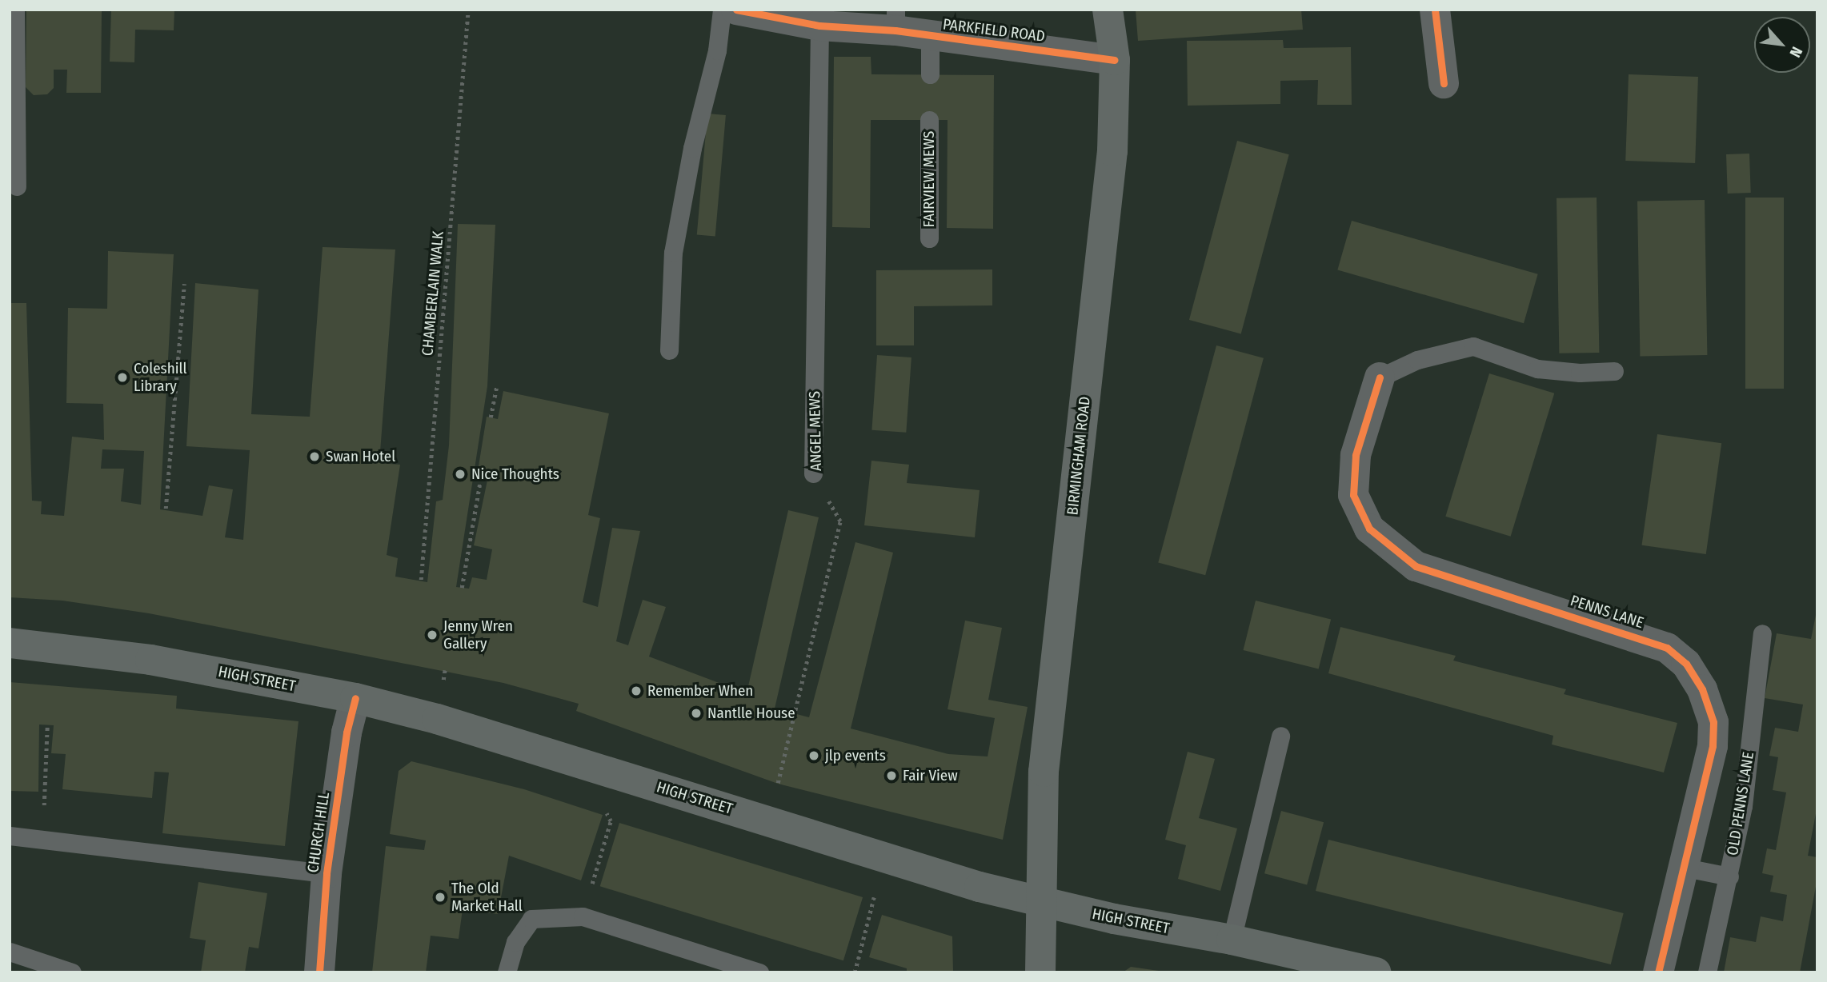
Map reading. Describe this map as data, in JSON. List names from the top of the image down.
{
  "streets": {
    "main road": ["BIRMINGHAM ROAD", "HIGH STREET"],
    "street": ["PARKFIELD ROAD", "PENNS LANE", "CHURCH HILL"],
    "lane": ["FAIRVIEW MEWS", "ANGEL MEWS", "OLD PENNS LANE"],
    "path": ["CHAMBERLAIN WALK"]
  },
  "crossings": [
    ["PARKFIELD ROAD", "ANGEL MEWS"],
    ["PARKFIELD ROAD", "BIRMINGHAM ROAD"],
    ["ANGEL MEWS", "HIGH STREET"],
    ["BIRMINGHAM ROAD", "HIGH STREET"],
    ["HIGH STREET", "CHURCH HILL"]
  ],
  "places": [
    "Coleshill Library",
    "Swan Hotel",
    "Nice Thoughts",
    "Jenny Wren Gallery",
    "Remember When",
    "Nantlle House",
    "jlp events",
    "Fair View",
    "The Old Market Hall"
  ],
  "north": "bottom right"
}
